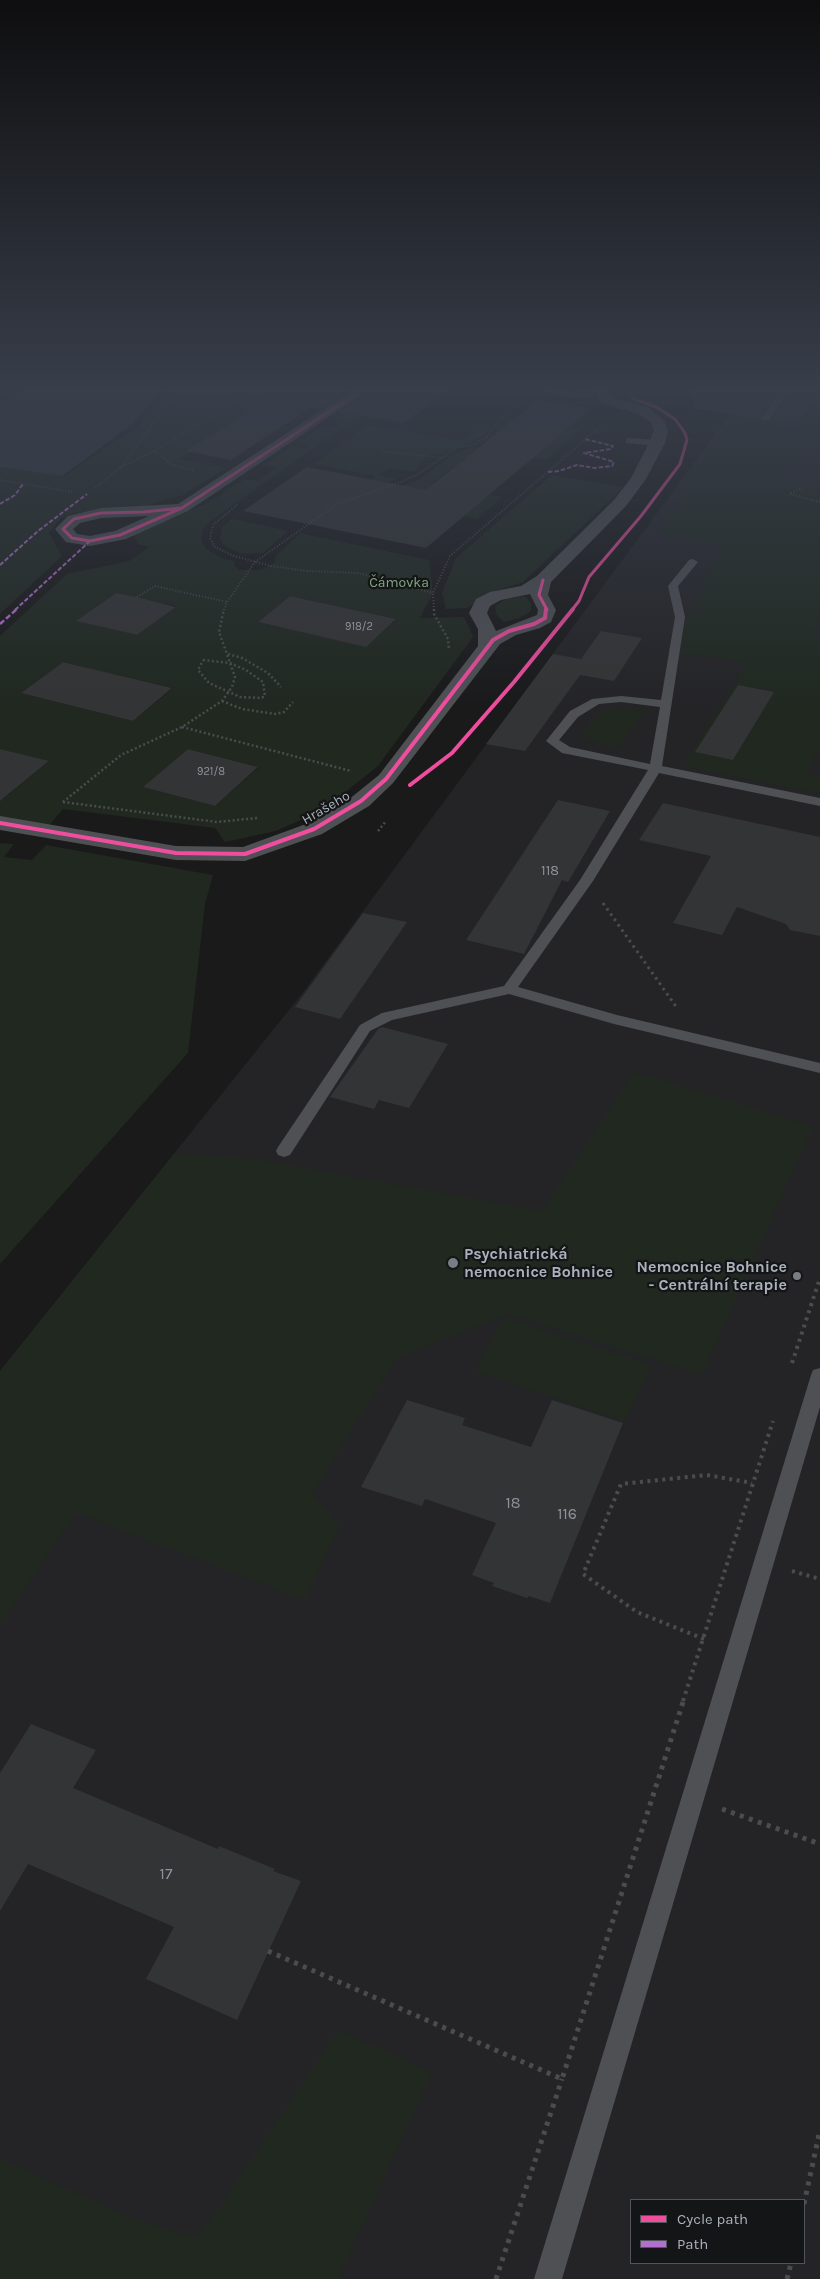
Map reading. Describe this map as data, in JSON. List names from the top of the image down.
{
  "streets": {
    "street": ["Hrašeho"]
  },
  "parks": ["Čámovka"],
  "places": ["Psychiatrická nemocnice Bohnice", "Nemocnice Bohnice - Centrální terapie"],
  "house_numbers": [
    "918/2",
    "921/8",
    "118",
    "18",
    "116",
    "17"
  ],
  "legend": ["Cycle path", "Path"]
}
